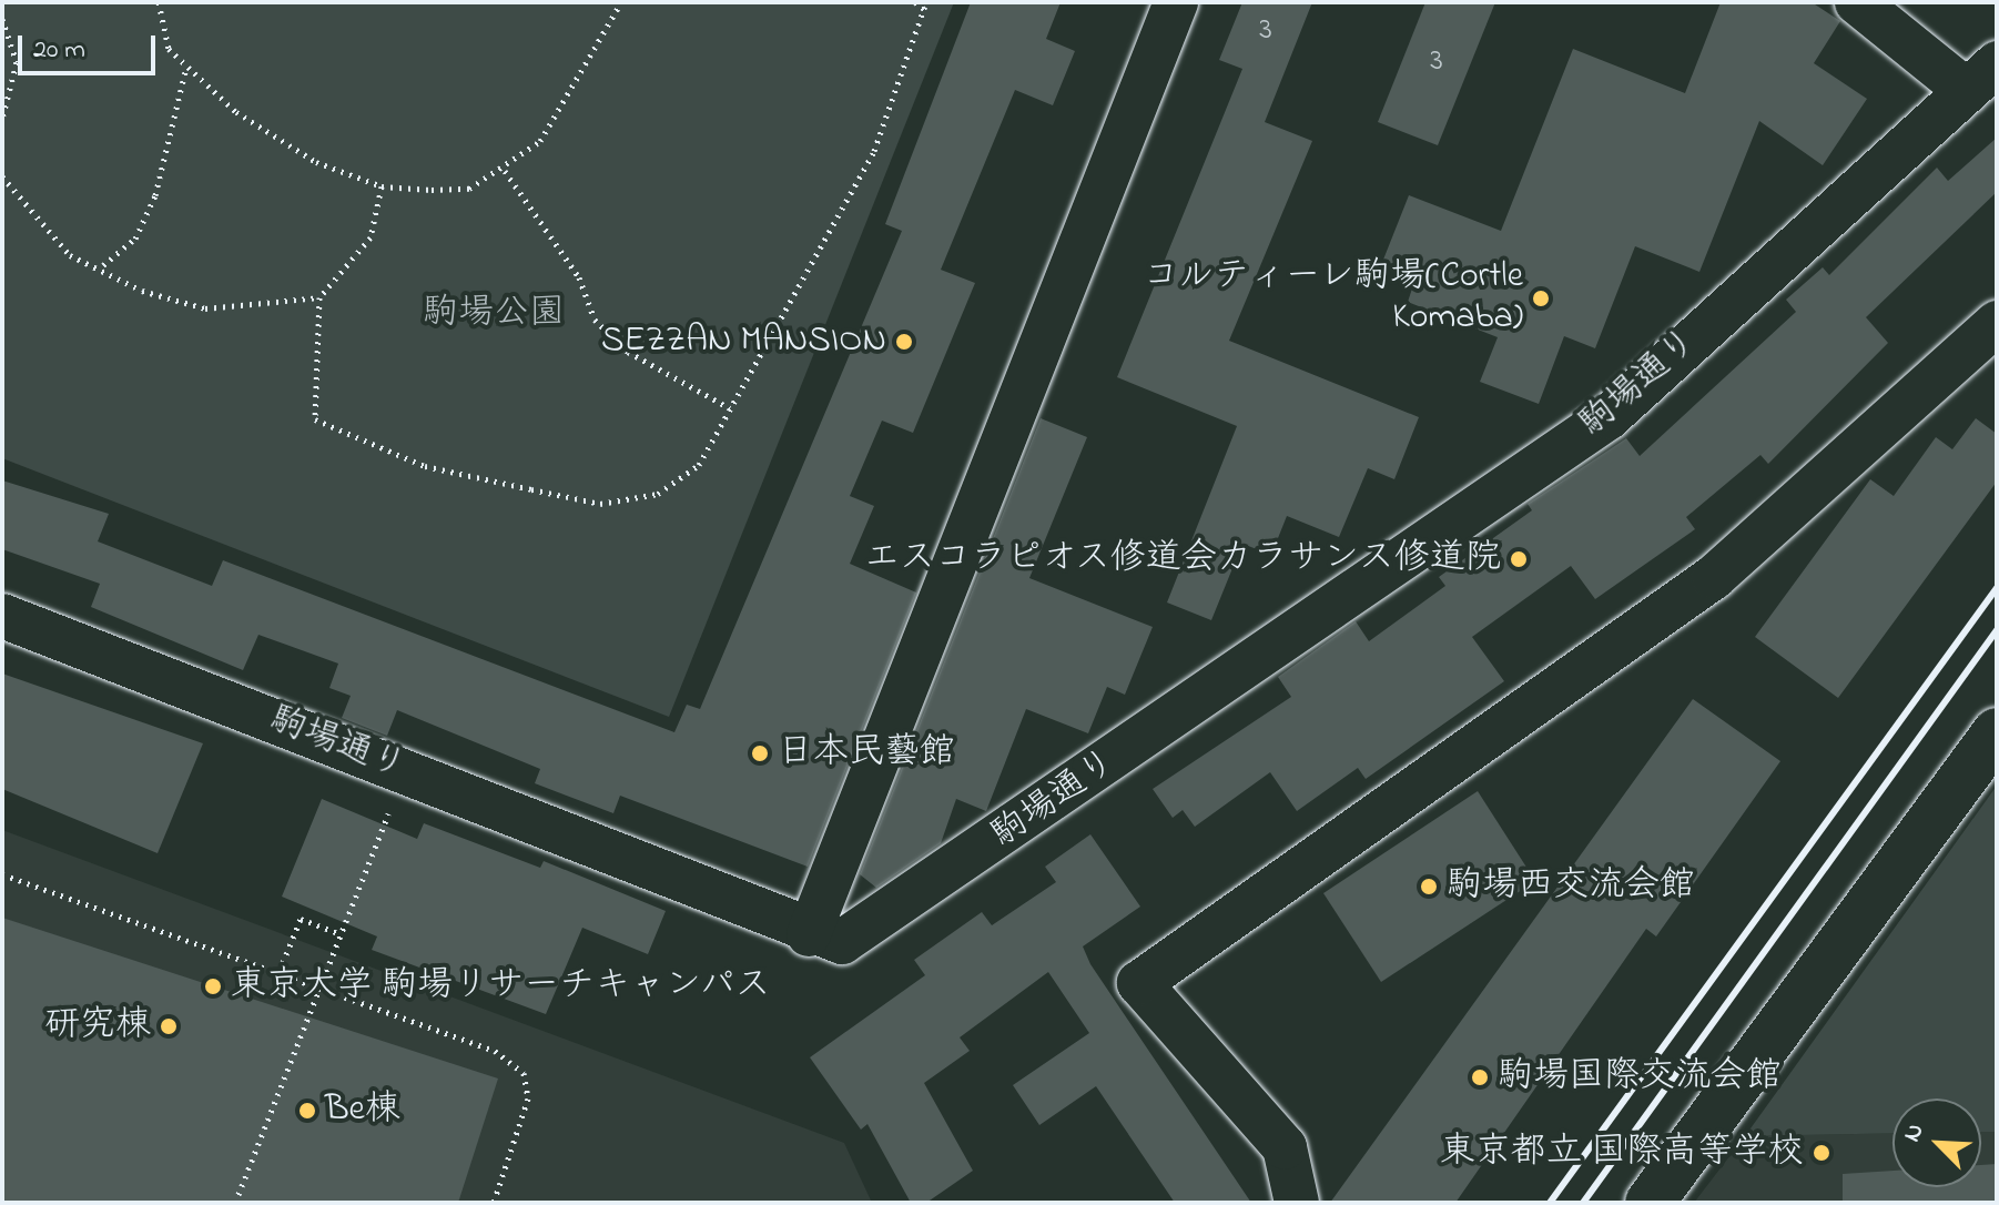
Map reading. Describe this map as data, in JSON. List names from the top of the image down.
{
  "streets": {
    "street": ["駒場通り"]
  },
  "parks": ["駒場公園"],
  "places": [
    "コルティーレ駒場(Cortle Komaba)",
    "SEZZAN MANSION",
    "エスコラピオス修道会カラサンス修道院",
    "日本民藝館",
    "駒場西交流会館",
    "東京大学 駒場リサーチキャンパス",
    "研究棟",
    "駒場国際交流会館",
    "Be棟",
    "東京都立 国際高等学校"
  ],
  "house_numbers": ["3", "3"],
  "scale_bar": "20 m",
  "north": "top left"
}
